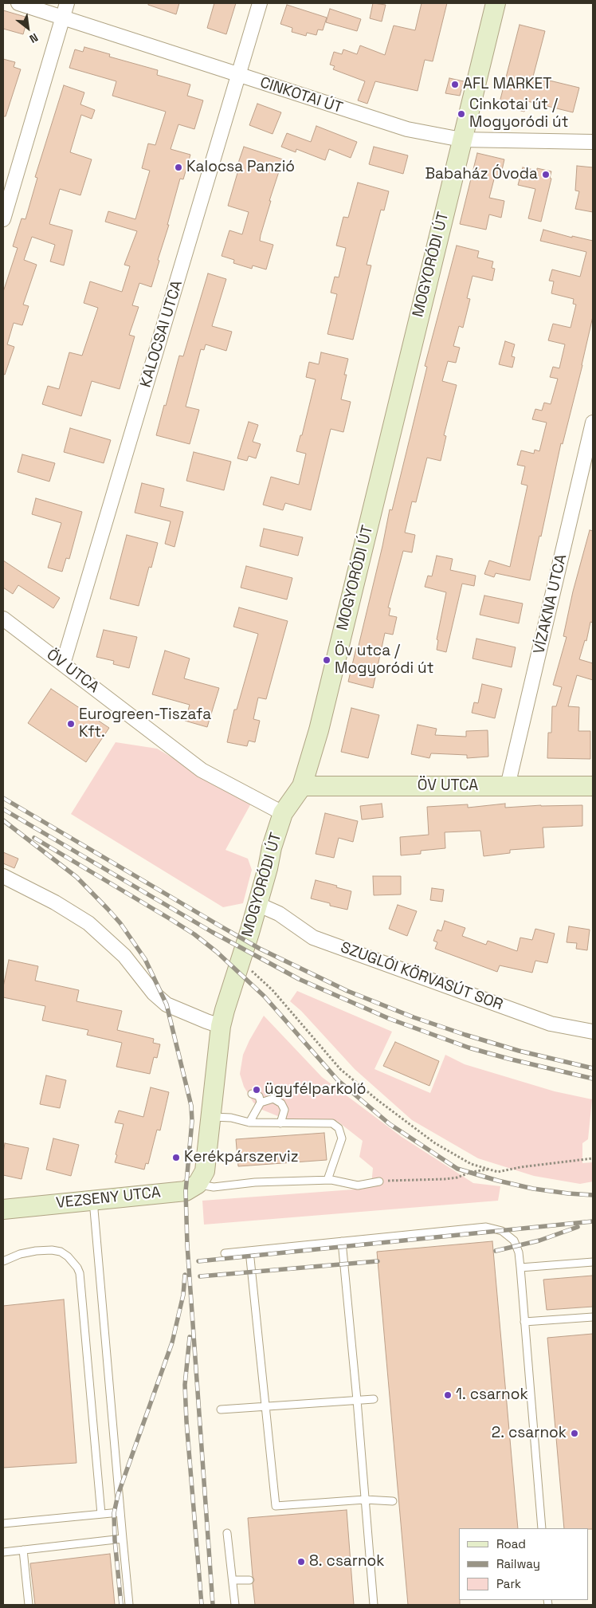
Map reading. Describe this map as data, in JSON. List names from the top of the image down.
{
  "streets": {
    "street": [
      "CINKOTAI ÚT",
      "MOGYORÓDI ÚT",
      "KALOCSAI UTCA",
      "VÍZAKNA UTCA",
      "ÖV UTCA",
      "SZUGLÓI KÖRVASÚT SOR",
      "VEZSENY UTCA"
    ]
  },
  "crossings": [
    ["CINKOTAI ÚT", "MOGYORÓDI ÚT"],
    ["CINKOTAI ÚT", "KALOCSAI UTCA"],
    ["MOGYORÓDI ÚT", "ÖV UTCA"],
    ["MOGYORÓDI ÚT", "SZUGLÓI KÖRVASÚT SOR"],
    ["MOGYORÓDI ÚT", "VEZSENY UTCA"],
    ["KALOCSAI UTCA", "ÖV UTCA"],
    ["VÍZAKNA UTCA", "ÖV UTCA"]
  ],
  "places": [
    "AFL MARKET",
    "Cinkotai út / Mogyoródi út",
    "Kalocsa Panzió",
    "Babaház Óvoda",
    "Öv utca / Mogyoródi út",
    "Eurogreen-Tiszafa Kft.",
    "ügyfélparkoló",
    "Kerékpárszerviz",
    "1. csarnok",
    "2. csarnok",
    "8. csarnok"
  ],
  "legend": ["Road", "Railway", "Park"],
  "north": "bottom right"
}
